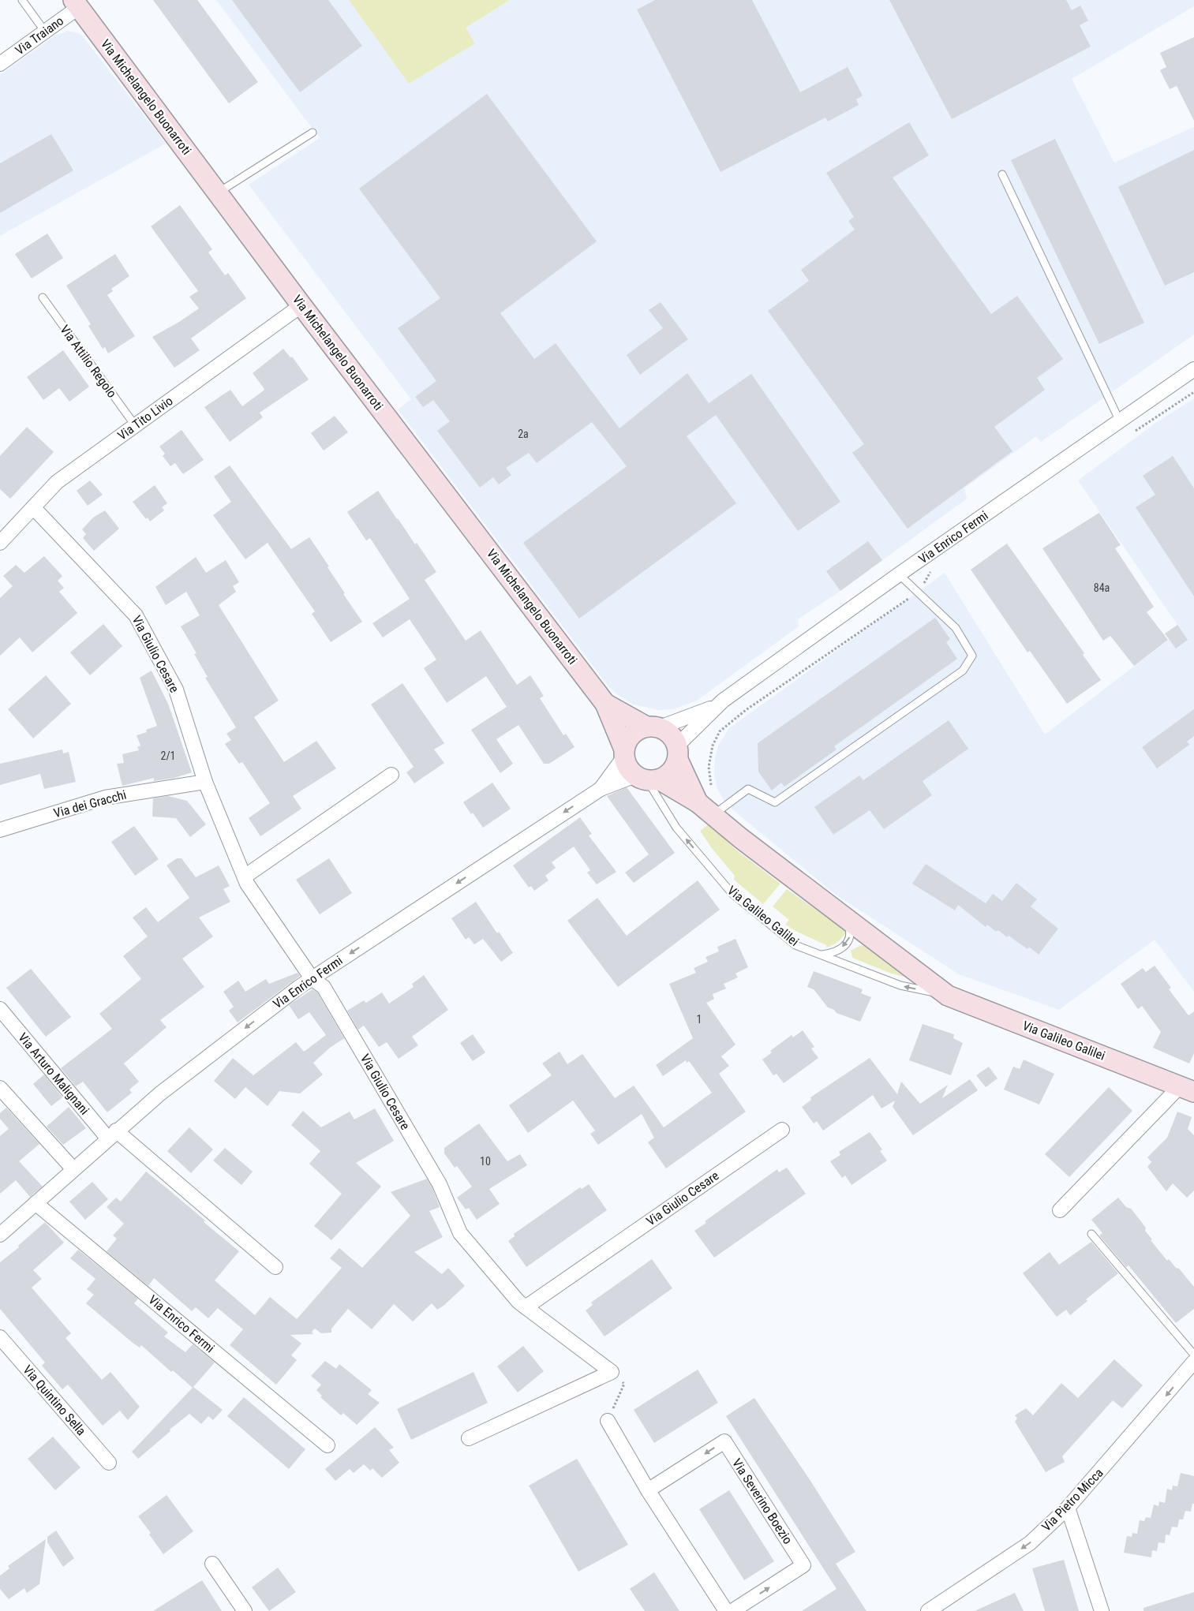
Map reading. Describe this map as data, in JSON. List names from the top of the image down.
{
  "streets": {
    "street": [
      "Via Traiano",
      "Via Michelangelo Buonarroti",
      "Via Tito Livio",
      "Via Enrico Fermi",
      "Via Giulio Cesare",
      "Via dei Gracchi",
      "Via Galileo Galilei",
      "Via Arturo Malignani",
      "Via Quintino Sella",
      "Via Pietro Micca",
      "Via Severino Boezio"
    ],
    "lane": ["Via Attilio Regolo"]
  },
  "crossings": [
    ["Via Traiano", "Via Michelangelo Buonarroti"],
    ["Via Michelangelo Buonarroti", "Via Tito Livio"],
    ["Via Michelangelo Buonarroti", "Via Enrico Fermi"],
    ["Via Michelangelo Buonarroti", "Via Galileo Galilei"],
    ["Via Attilio Regolo", "Via Tito Livio"],
    ["Via Tito Livio", "Via Giulio Cesare"],
    ["Via Enrico Fermi", "Via Giulio Cesare"],
    ["Via Enrico Fermi", "Via Galileo Galilei"],
    ["Via Enrico Fermi", "Via Arturo Malignani"],
    ["Via Giulio Cesare", "Via dei Gracchi"]
  ],
  "one_way": ["Via Pietro Micca"],
  "house_numbers": [
    "2a",
    "84a",
    "2/1",
    "1",
    "10"
  ]
}
